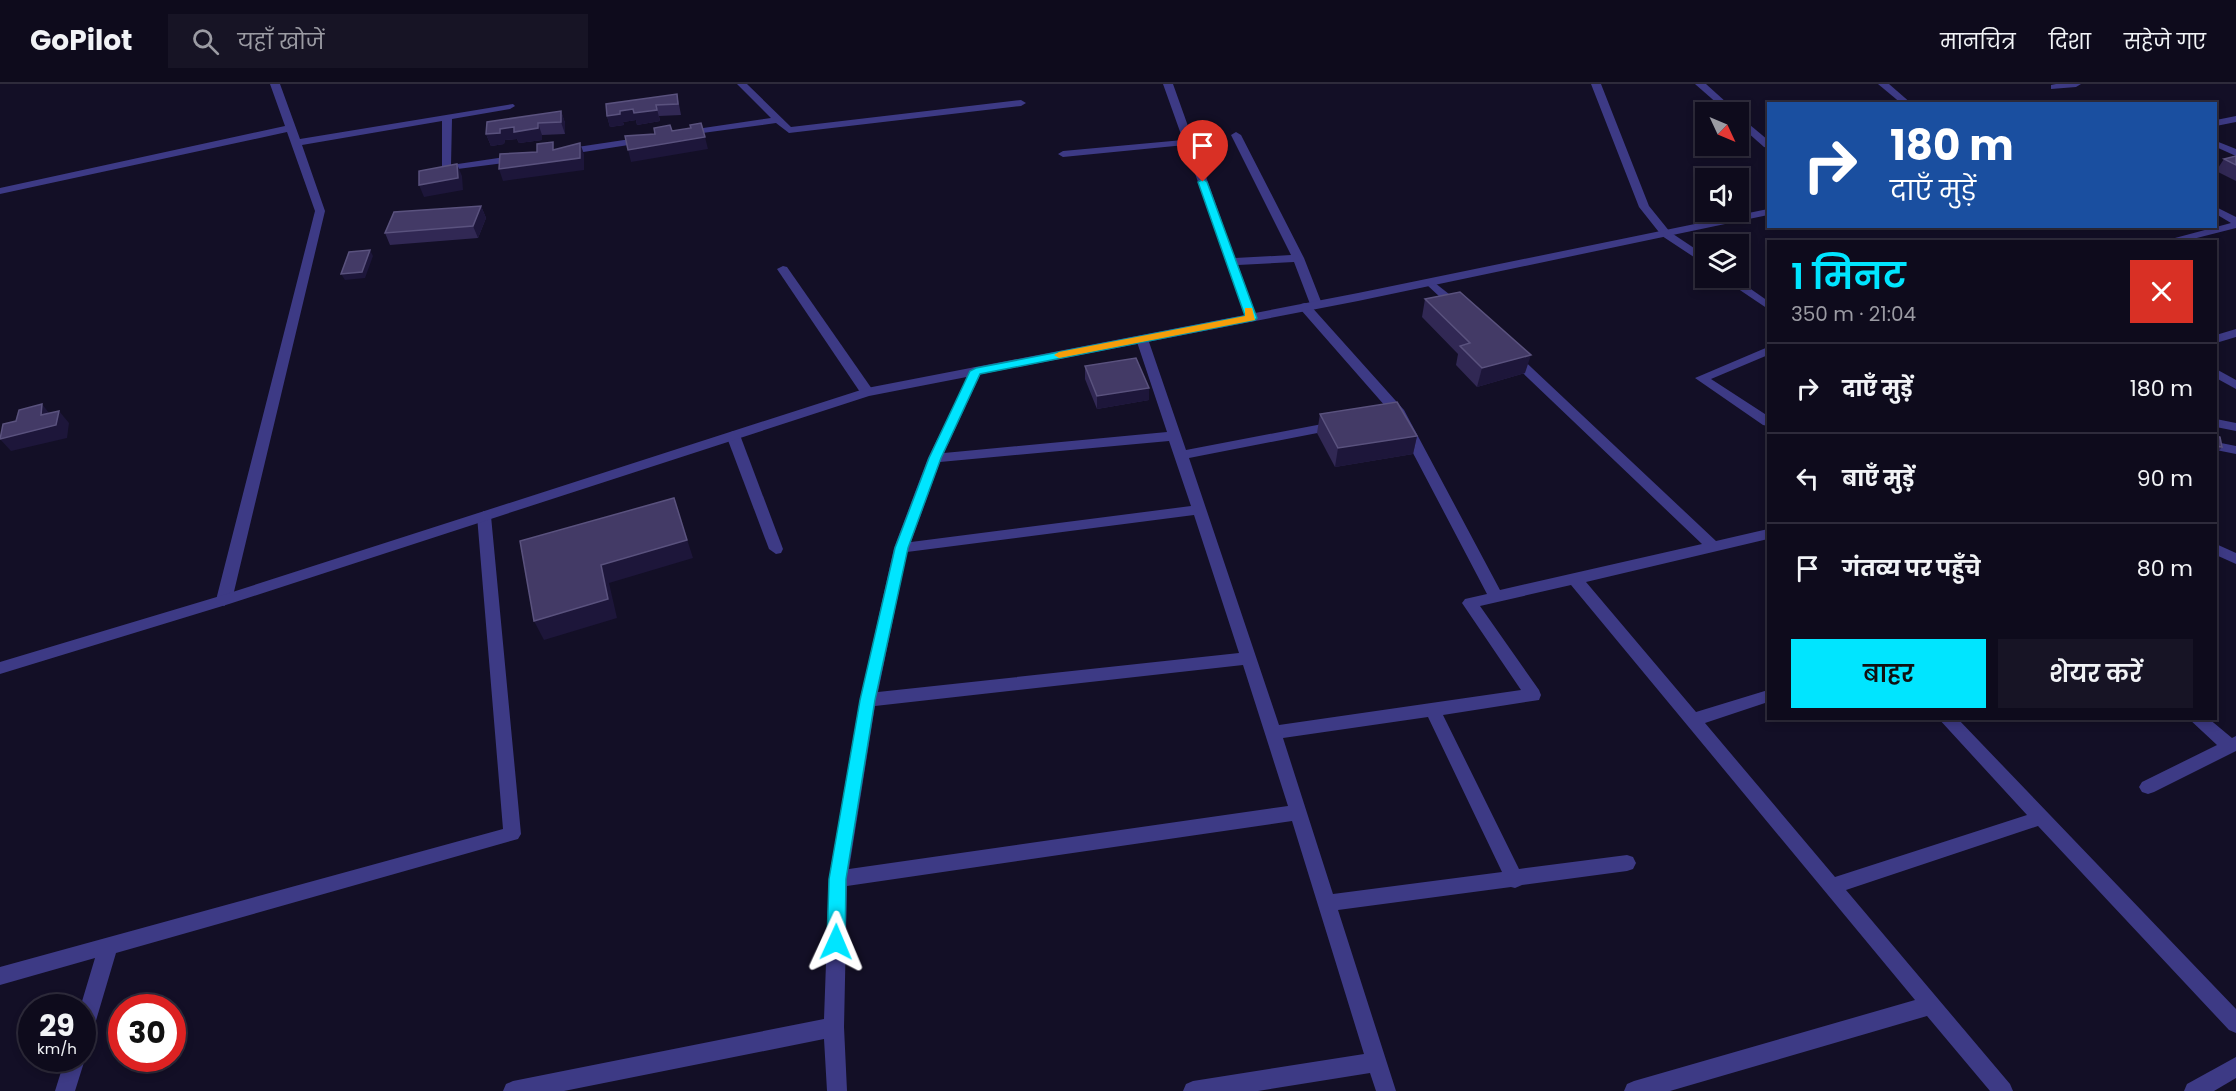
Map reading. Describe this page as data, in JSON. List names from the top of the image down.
{
  "north": "bottom right",
  "page": {
    "header": "GoPilot",
    "search": "यहाँ खोजें",
    "nav": ["मानचित्र", "दिशा", "सहेजे गए"],
    "turn": ["180 m", "दाएँ मुड़ें"],
    "heading": ["1 मिनट", "350 m · 21:04"],
    "list": [
      {
        "name": "दाएँ मुड़ें",
        "value": "180 m"
      },
      {
        "name": "बाएँ मुड़ें",
        "value": "90 m"
      },
      {
        "name": "गंतव्य पर पहुँचे",
        "value": "80 m"
      }
    ],
    "buttons": ["बाहर", "शेयर करें"],
    "speed": "29 km/h",
    "limit": "30"
  }
}
